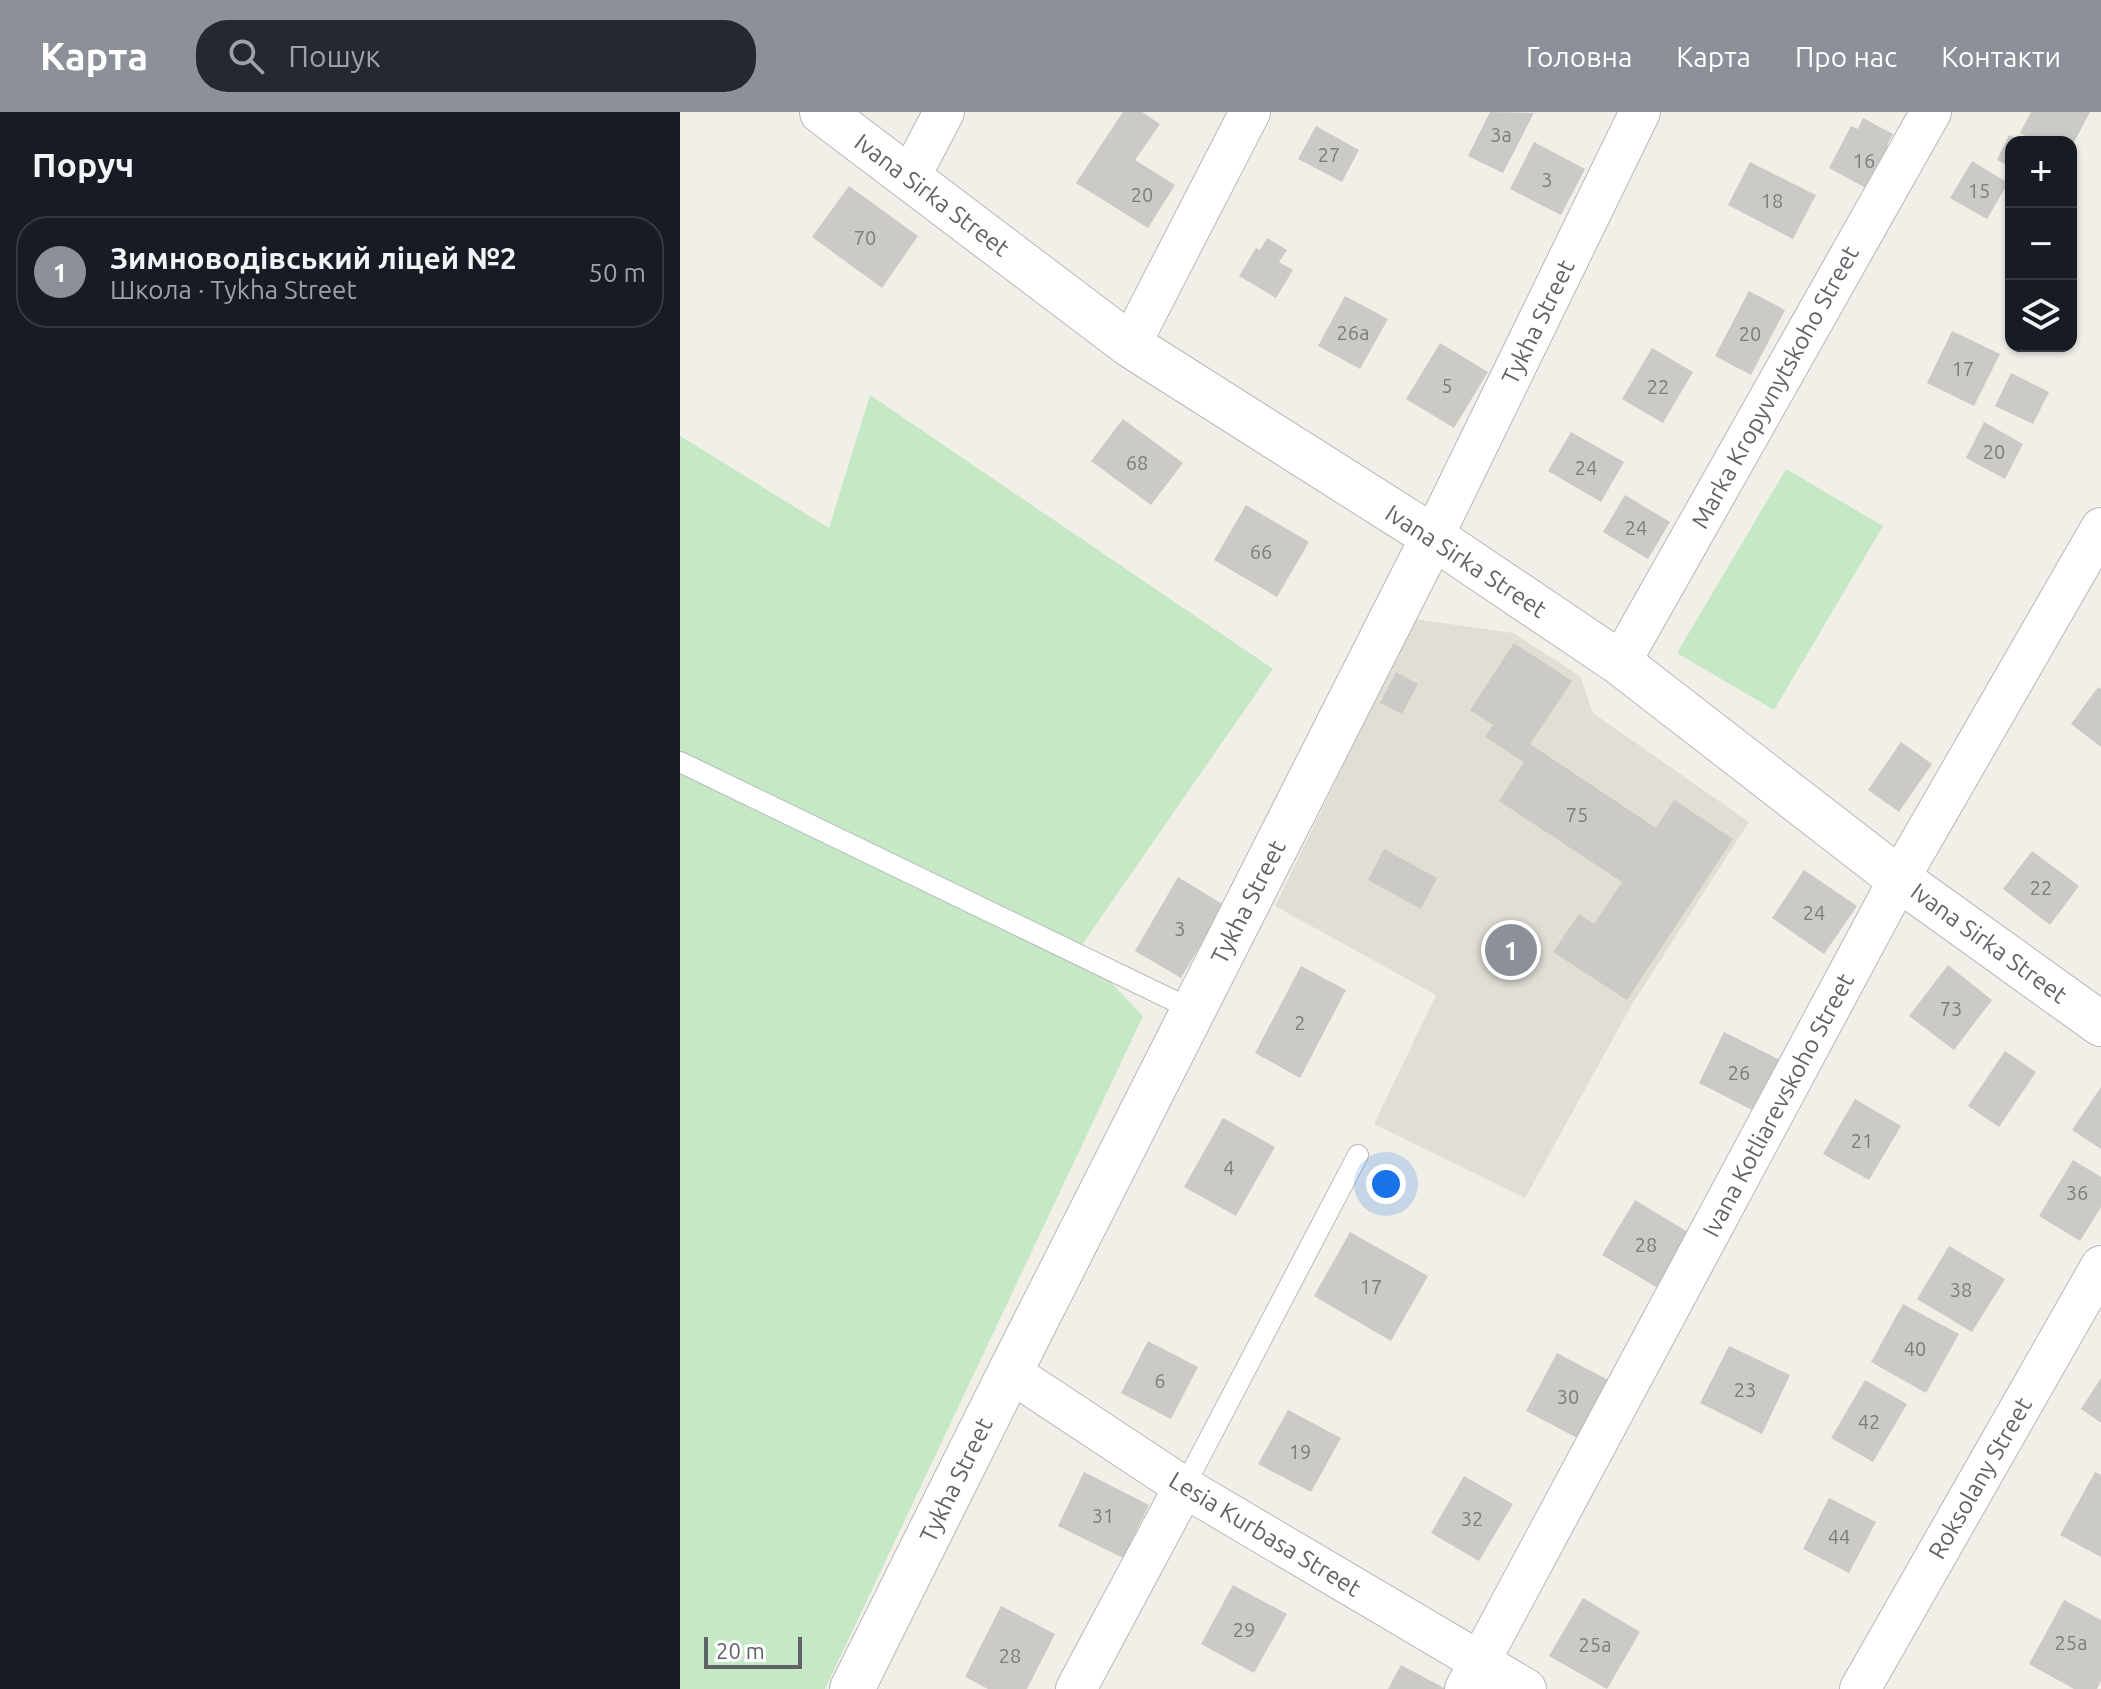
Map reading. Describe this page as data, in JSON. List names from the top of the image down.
{
  "streets": {
    "street": [
      "Ivana Sirka Street",
      "Tykha Street",
      "Marka Kropyvnytskoho Street",
      "Ivana Kotliarevskoho Street",
      "Roksolany Street",
      "Lesia Kurbasa Street"
    ]
  },
  "crossings": [
    ["Ivana Sirka Street", "Tykha Street"],
    ["Ivana Sirka Street", "Marka Kropyvnytskoho Street"],
    ["Ivana Sirka Street", "Ivana Kotliarevskoho Street"],
    ["Tykha Street", "Lesia Kurbasa Street"],
    ["Ivana Kotliarevskoho Street", "Lesia Kurbasa Street"]
  ],
  "house_numbers": [
    "3а",
    "27",
    "16",
    "3",
    "15",
    "20",
    "18",
    "70",
    "26а",
    "20",
    "17",
    "5",
    "22",
    "20",
    "68",
    "24",
    "24",
    "66",
    "75",
    "22",
    "24",
    "3",
    "73",
    "2",
    "26",
    "21",
    "4",
    "36",
    "28",
    "17",
    "38",
    "40",
    "6",
    "23",
    "30",
    "42",
    "19",
    "31",
    "32",
    "44",
    "29",
    "25а",
    "25а",
    "28"
  ],
  "scale_bar": "20 m",
  "page": {
    "header": "Карта",
    "search": "Пошук",
    "nav": [
      "Головна",
      "Карта",
      "Про нас",
      "Контакти"
    ],
    "heading": "Поруч",
    "map_buttons": ["+", "−"],
    "list": [
      {
        "mark": "1",
        "name": "Зимноводівський ліцей №2",
        "note": "Школа · Tykha Street",
        "value": "50 m"
      }
    ],
    "pins": "1",
    "scale": "20 m"
  }
}
